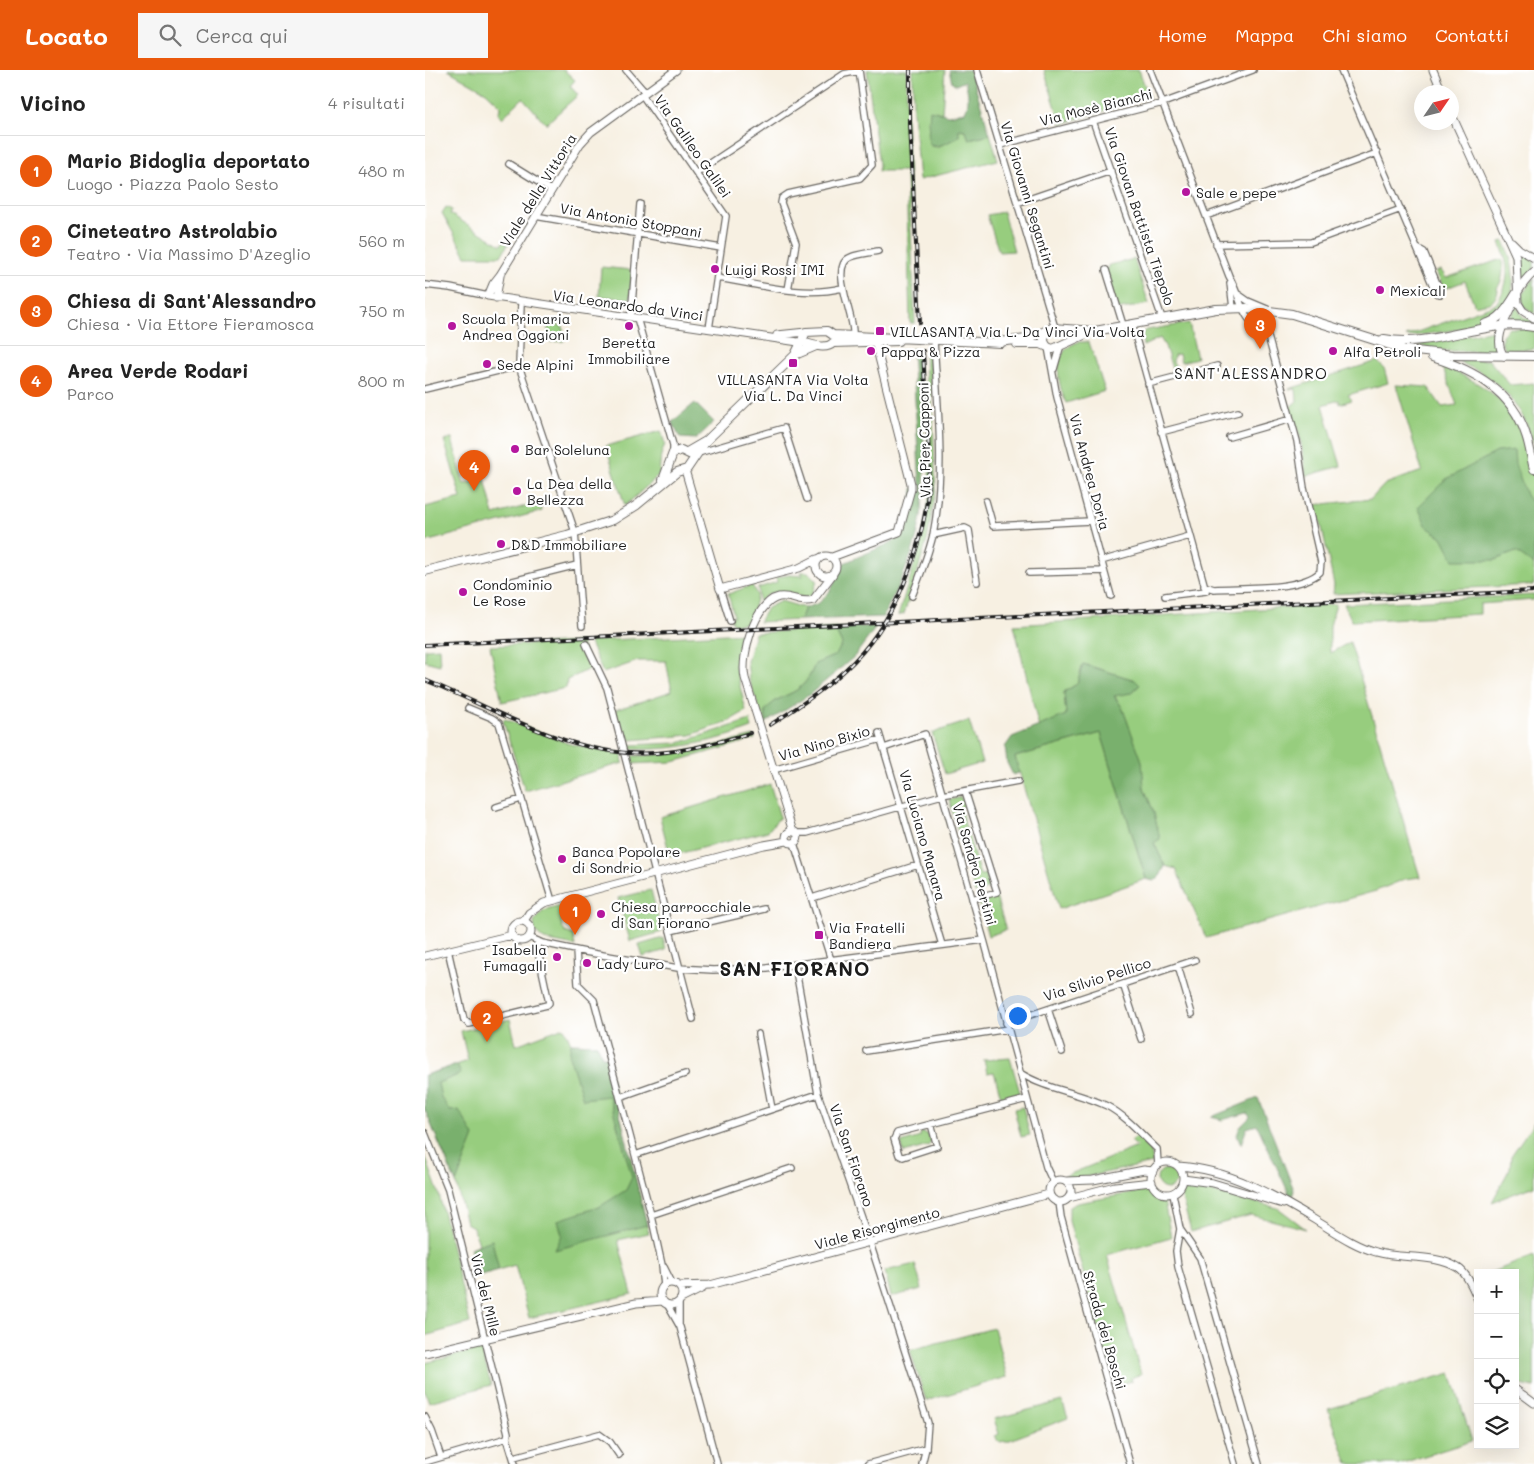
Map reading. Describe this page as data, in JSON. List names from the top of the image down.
{
  "streets": {
    "street": [
      "Via Mosè Bianchi",
      "Via Galileo Galilei",
      "Viale della Vittoria",
      "Via Giovanni Segantini",
      "Via Giovan Battista Tiepolo",
      "Via Antonio Stoppani",
      "Via Leonardo da Vinci",
      "Via Pier Capponi",
      "Via Andrea Doria",
      "Via Nino Bixio",
      "Via Luciano Manara",
      "Via Sandro Pertini",
      "Via Silvio Pellico",
      "Via San Fiorano",
      "Viale Risorgimento",
      "Via dei Mille",
      "Strada dei Boschi"
    ]
  },
  "crossings": [
    ["Via Mosè Bianchi", "Via Giovanni Segantini"],
    ["Via Mosè Bianchi", "Via Giovan Battista Tiepolo"],
    ["Via Galileo Galilei", "Viale della Vittoria"],
    ["Via Galileo Galilei", "Via Antonio Stoppani"],
    ["Via Galileo Galilei", "Via Leonardo da Vinci"],
    ["Viale della Vittoria", "Via Antonio Stoppani"],
    ["Viale della Vittoria", "Via Leonardo da Vinci"],
    ["Via Giovanni Segantini", "Via Andrea Doria"],
    ["Via Nino Bixio", "Via Luciano Manara"],
    ["Via Luciano Manara", "Via Sandro Pertini"],
    ["Via Sandro Pertini", "Via Silvio Pellico"],
    ["Via Sandro Pertini", "Viale Risorgimento"],
    ["Via Sandro Pertini", "Strada dei Boschi"],
    ["Via San Fiorano", "Viale Risorgimento"],
    ["Viale Risorgimento", "Strada dei Boschi"]
  ],
  "districts": ["SANT'ALESSANDRO", "SAN FIORANO"],
  "places": {
    "other": [
      "Sale e pepe",
      "Luigi Rossi IMI",
      "Mexicali",
      "Scuola Primaria Andrea Oggioni",
      "Beretta Immobiliare",
      "Pappa & Pizza",
      "Alfa Petroli",
      "Sede Alpini",
      "Bar Soleluna",
      "La Dea della Bellezza",
      "D&D Immobiliare",
      "Condominio Le Rose",
      "Banca Popolare di Sondrio",
      "Chiesa parrocchiale di San Fiorano",
      "Isabella Fumagalli",
      "Lady Luro"
    ],
    "transit": ["VILLASANTA Via L. Da Vinci Via Volta", "VILLASANTA Via Volta Via L. Da Vinci", "Via Fratelli Bandiera"]
  },
  "north": "top right",
  "page": {
    "header": "Locato",
    "search": "Cerca qui",
    "nav": [
      "Home",
      "Mappa",
      "Chi siamo",
      "Contatti"
    ],
    "heading": ["Vicino", "4 risultati"],
    "list": [
      {
        "mark": "1",
        "name": "Mario Bidoglia deportato",
        "note": "Luogo · Piazza Paolo Sesto",
        "value": "480 m"
      },
      {
        "mark": "2",
        "name": "Cineteatro Astrolabio",
        "note": "Teatro · Via Massimo D'Azeglio",
        "value": "560 m"
      },
      {
        "mark": "3",
        "name": "Chiesa di Sant'Alessandro",
        "note": "Chiesa · Via Ettore Fieramosca",
        "value": "750 m"
      },
      {
        "mark": "4",
        "name": "Area Verde Rodari",
        "note": "Parco",
        "value": "800 m"
      }
    ],
    "pins": [
      "3",
      "4",
      "1",
      "2"
    ],
    "map_buttons": ["+", "−"]
  }
}
